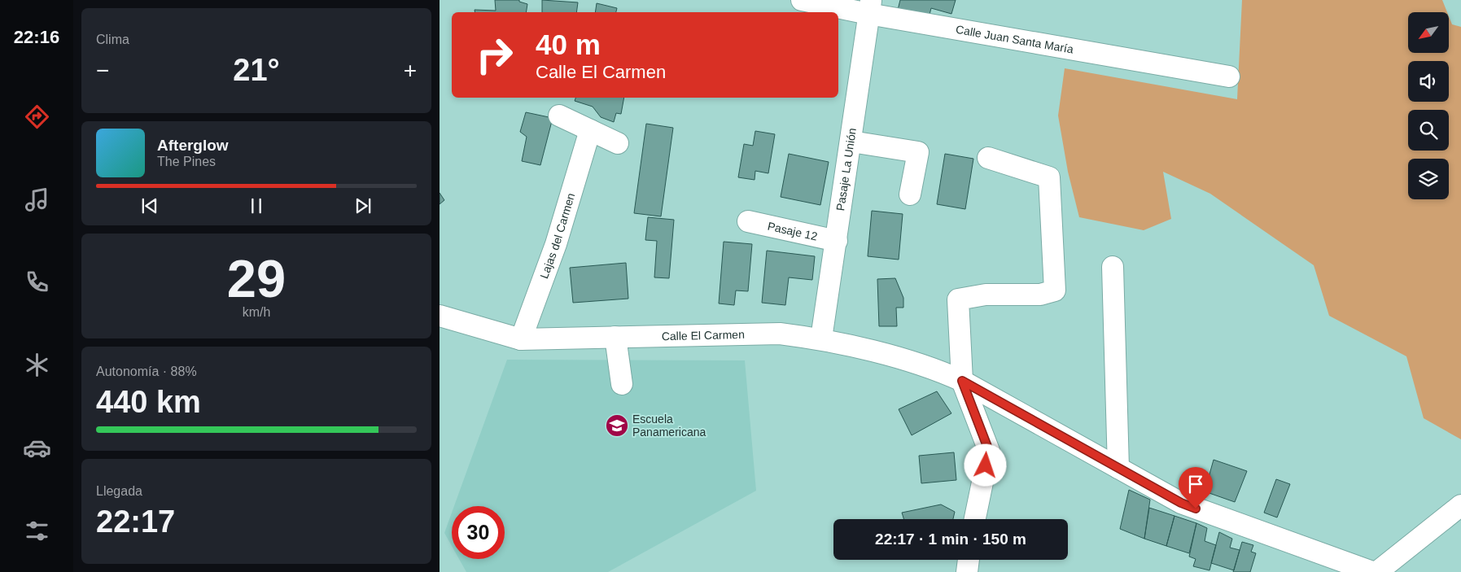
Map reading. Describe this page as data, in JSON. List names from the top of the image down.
{
  "streets": {
    "street": [
      "Calle Juan Santa María",
      "Pasaje La Unión",
      "Pasaje 12",
      "Lajas del Carmen",
      "Calle El Carmen"
    ]
  },
  "crossings": [
    ["Calle Juan Santa María", "Pasaje La Unión"],
    ["Pasaje La Unión", "Pasaje 12"],
    ["Pasaje La Unión", "Calle El Carmen"],
    ["Lajas del Carmen", "Calle El Carmen"]
  ],
  "places": {
    "school or university": ["Escuela Panamericana"]
  },
  "north": "bottom left",
  "page": {
    "tabs": "22:16",
    "tile": [
      "Clima",
      ["29", "km/h"],
      ["Autonomía · 88%", "440 km"],
      ["Llegada", "22:17"]
    ],
    "turn": ["40 m", "Calle El Carmen"],
    "heat": ["−", "21°", "+"],
    "song": ["Afterglow", "The Pines"],
    "limit": "30",
    "trip": "22:17 · 1 min · 150 m"
  }
}
